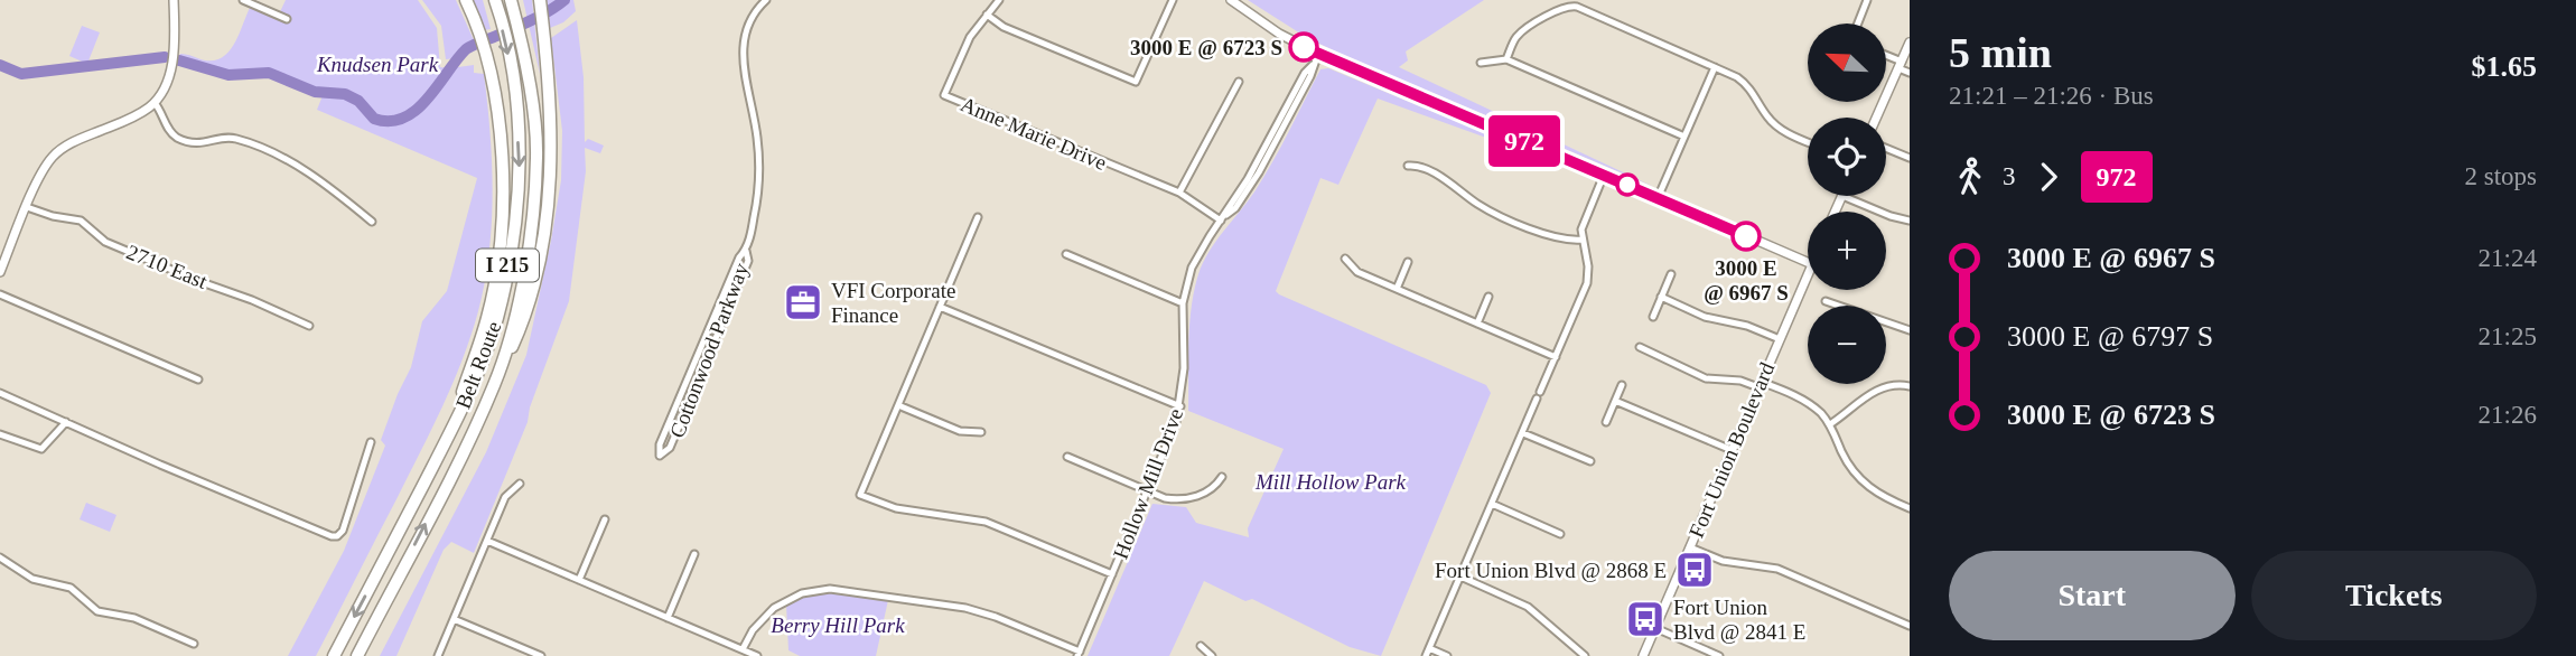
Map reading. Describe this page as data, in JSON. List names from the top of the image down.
{
  "streets": {
    "highway": ["I 215", "Belt Route"],
    "main road": ["Fort Union Boulevard"],
    "street": [
      "Anne Marie Drive",
      "2710 East",
      "Cottonwood Parkway",
      "Hollow Mill Drive"
    ]
  },
  "crossings": [
    ["Anne Marie Drive", "Hollow Mill Drive"]
  ],
  "parks": ["Knudsen Park", "Mill Hollow Park", "Berry Hill Park"],
  "places": {
    "other": ["3000 E @ 6723 S", "3000 E @ 6967 S"],
    "office": ["VFI Corporate Finance"],
    "bus stop": ["Fort Union Blvd @ 2868 E", "Fort Union Blvd @ 2841 E"]
  },
  "lines": ["bus line 972"],
  "north": "top left",
  "page": {
    "on_map": "972",
    "heading": ["5 min", "21:21 – 21:26 · Bus", "$1.65"],
    "map_buttons": ["+", "−"],
    "legs": ["3", "972", "2 stops"],
    "list": [
      {
        "name": "3000 E @ 6967 S",
        "value": "21:24"
      },
      {
        "name": "3000 E @ 6797 S",
        "value": "21:25"
      },
      {
        "name": "3000 E @ 6723 S",
        "value": "21:26"
      }
    ],
    "buttons": ["Start", "Tickets"]
  }
}
